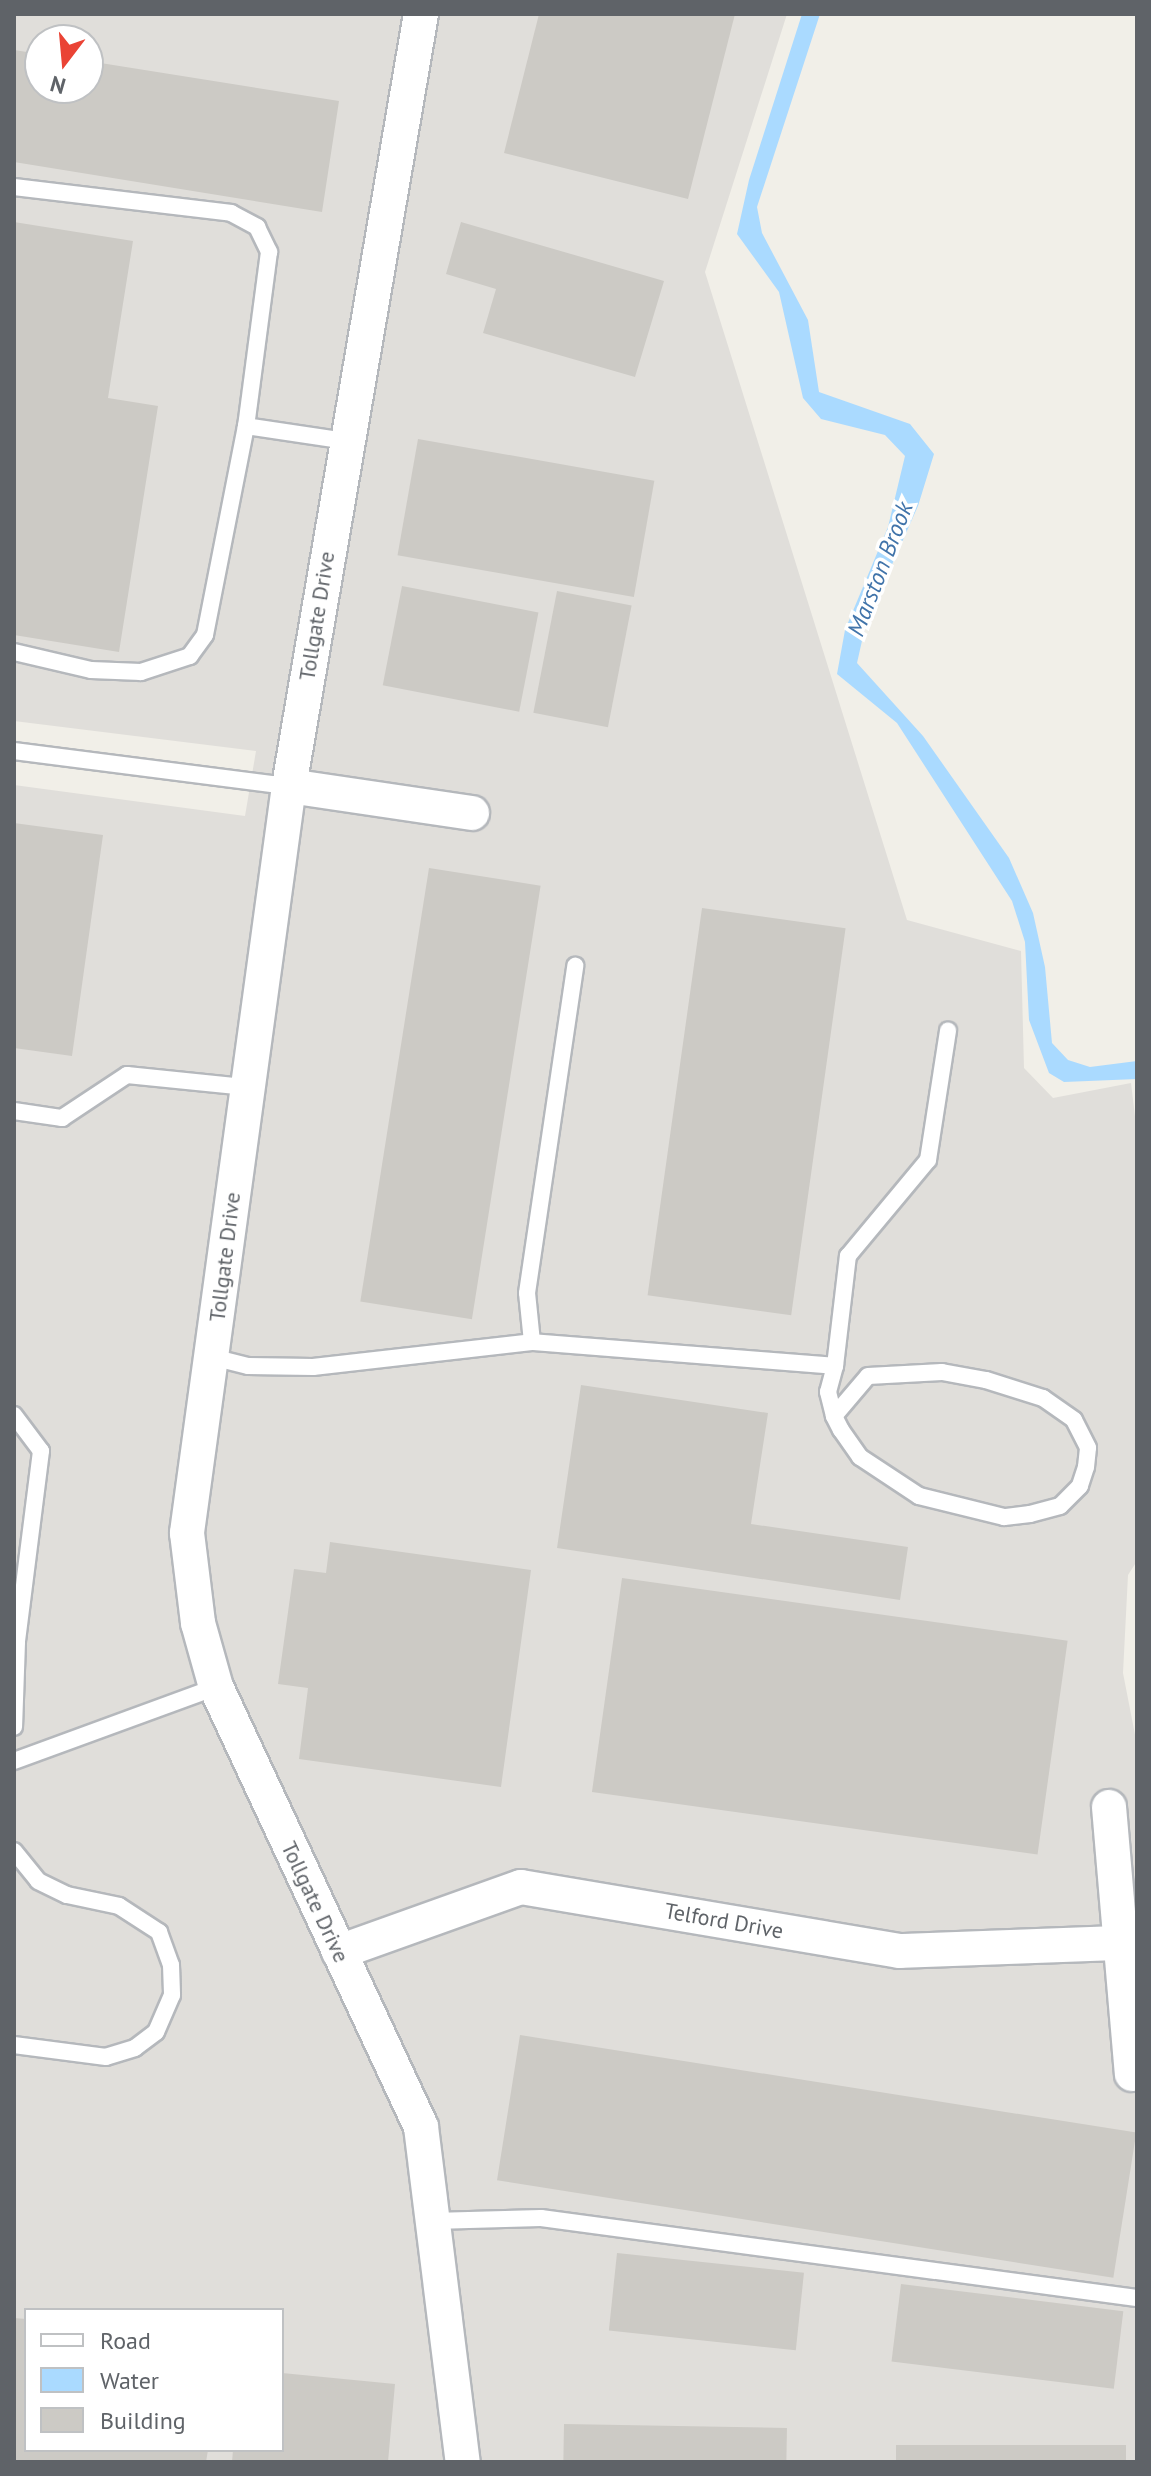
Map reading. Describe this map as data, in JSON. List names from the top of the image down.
{
  "streets": {
    "street": ["Tollgate Drive", "Telford Drive"]
  },
  "crossings": [
    ["Tollgate Drive", "Telford Drive"]
  ],
  "water": ["Marston Brook"],
  "legend": ["Road", "Water", "Building"],
  "north": "bottom"
}
